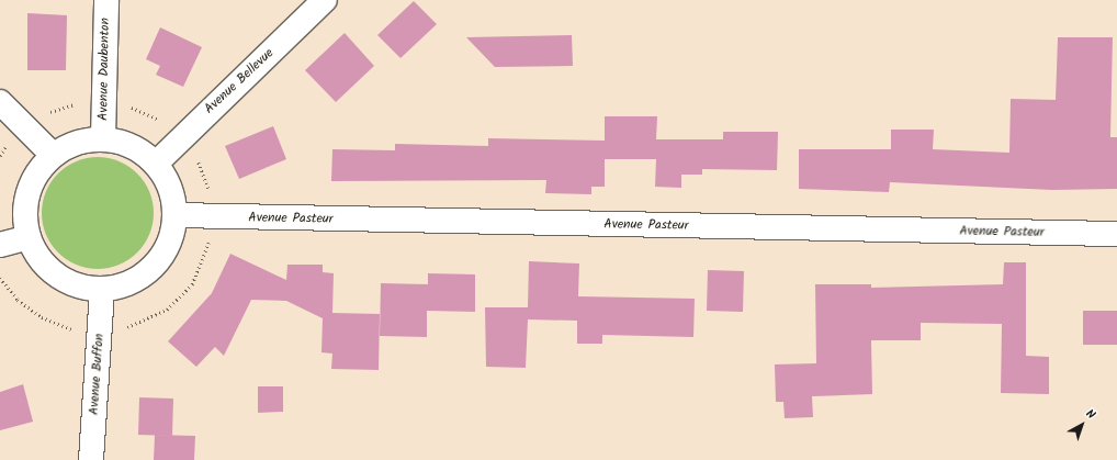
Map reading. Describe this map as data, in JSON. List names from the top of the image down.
{
  "streets": {
    "street": [
      "Avenue Daubenton",
      "Avenue Bellevue",
      "Avenue Pasteur",
      "Avenue Buffon"
    ]
  },
  "crossings": [
    ["Avenue Daubenton", "Avenue Bellevue"],
    ["Avenue Daubenton", "Avenue Pasteur"],
    ["Avenue Daubenton", "Avenue Buffon"],
    ["Avenue Bellevue", "Avenue Pasteur"],
    ["Avenue Bellevue", "Avenue Buffon"],
    ["Avenue Pasteur", "Avenue Buffon"]
  ],
  "north": "top right"
}
